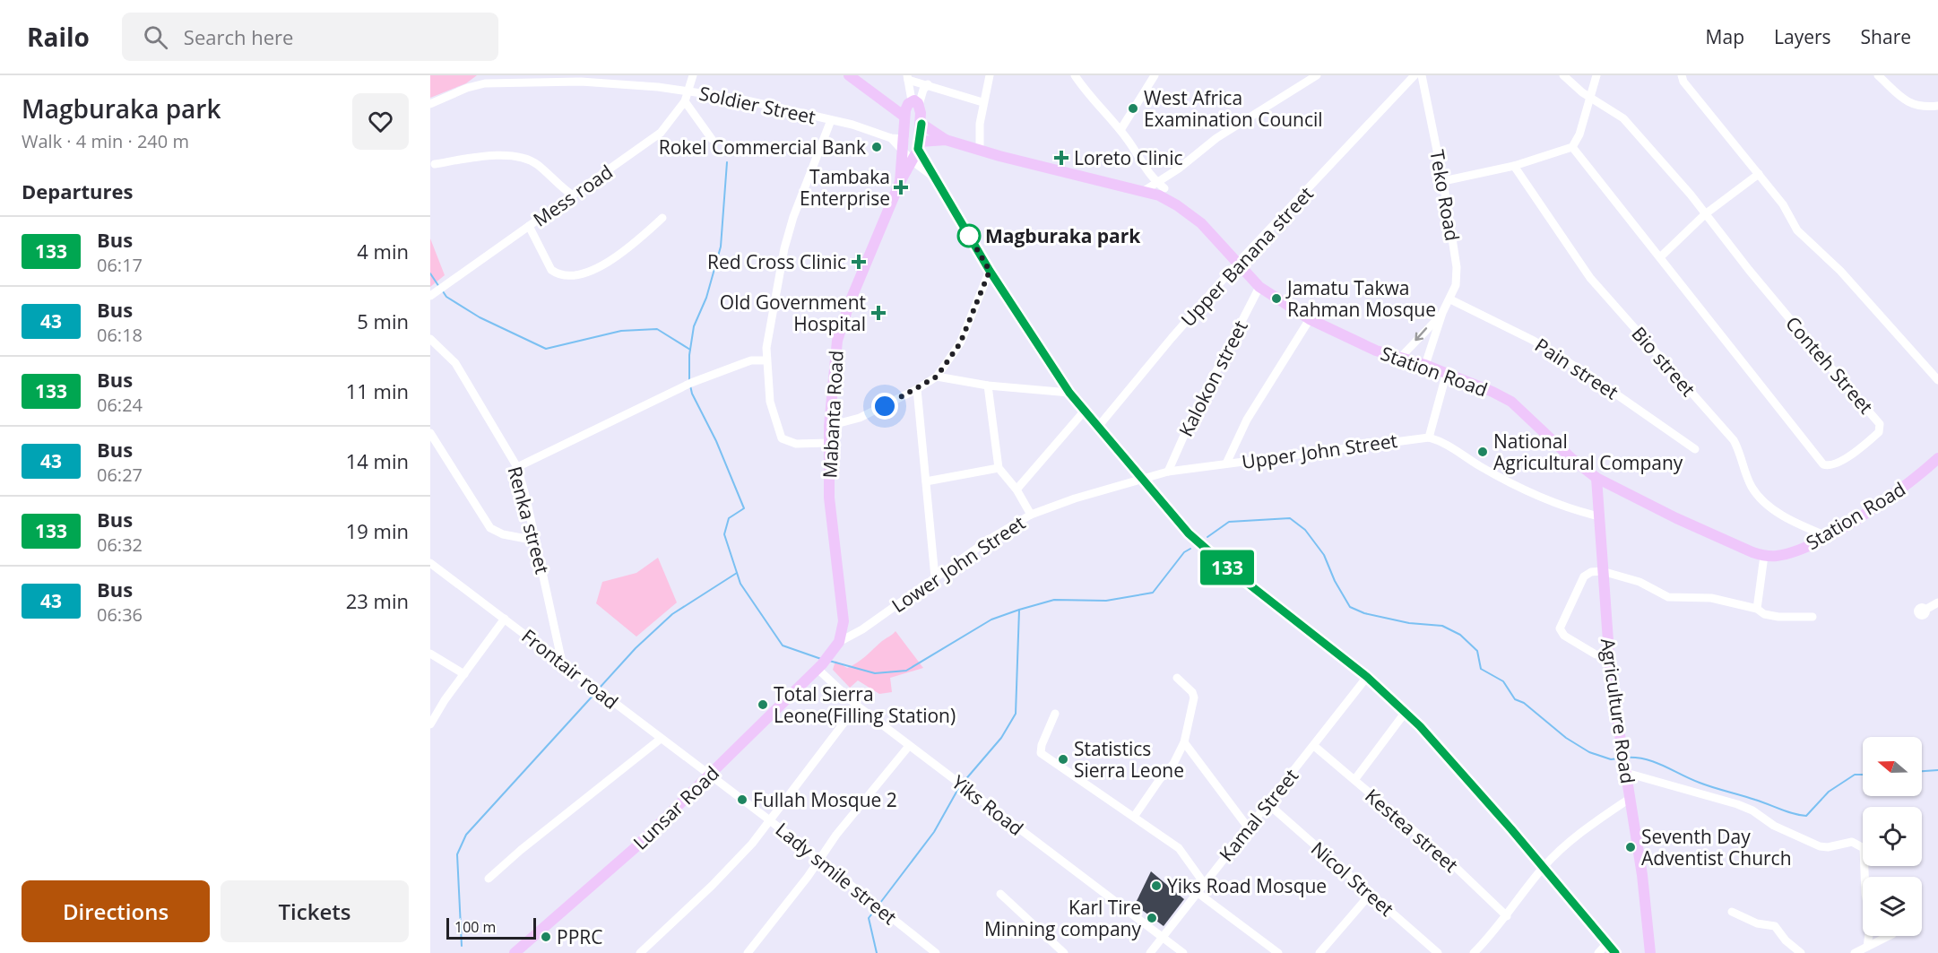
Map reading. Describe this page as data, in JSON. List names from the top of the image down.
{
  "streets": {
    "main road": [
      "Station Road",
      "Mabanta Road",
      "Agriculture Road",
      "Lunsar Road"
    ],
    "street": [
      "Soldier Street",
      "Mess road",
      "Teko Road",
      "Upper Banana street",
      "Bio street",
      "Conteh Street",
      "Pain street",
      "Kalokon street",
      "Upper John Street",
      "Renka street",
      "Lower John Street",
      "Frontair road",
      "Yiks Road",
      "Kamal Street",
      "Kestea street",
      "Lady smile street",
      "Nicol Street"
    ]
  },
  "crossings": [
    ["Soldier Street", "Mess road"],
    ["Soldier Street", "Mabanta Road"],
    ["Teko Road", "Pain street"],
    ["Teko Road", "Station Road"],
    ["Upper Banana street", "Station Road"],
    ["Bio street", "Station Road"],
    ["Station Road", "Kalokon street"],
    ["Station Road", "Agriculture Road"],
    ["Kalokon street", "Upper John Street"],
    ["Mabanta Road", "Lower John Street"],
    ["Mabanta Road", "Lunsar Road"],
    ["Upper John Street", "Lower John Street"],
    ["Renka street", "Frontair road"],
    ["Frontair road", "Lunsar Road"],
    ["Frontair road", "Lady smile street"],
    ["Yiks Road", "Lunsar Road"],
    ["Yiks Road", "Kamal Street"],
    ["Lunsar Road", "Lady smile street"],
    ["Kamal Street", "Kestea street"],
    ["Kamal Street", "Nicol Street"]
  ],
  "places": {
    "other": [
      "West Africa Examination Council",
      "Rokel Commercial Bank",
      "Magburaka park",
      "Jamatu Takwa Rahman Mosque",
      "National Agricultural Company",
      "Total Sierra Leone(Filling Station)",
      "Statistics Sierra Leone",
      "Fullah Mosque 2",
      "Seventh Day Adventist Church",
      "Yiks Road Mosque",
      "Karl Tire Minning company",
      "PPRC"
    ],
    "health": [
      "Loreto Clinic",
      "Tambaka Enterprise",
      "Red Cross Clinic",
      "Old Government Hospital"
    ]
  },
  "lines": ["bus line 133"],
  "scale_bar": "100 m",
  "north": "left",
  "page": {
    "header": "Railo",
    "search": "Search here",
    "nav": ["Map", "Layers", "Share"],
    "heading": [
      ["Magburaka park", "Walk · 4 min · 240 m"],
      "Departures"
    ],
    "on_map": "133",
    "list": [
      {
        "mark": "133",
        "name": "Bus",
        "note": "06:17",
        "value": "4 min"
      },
      {
        "mark": "43",
        "name": "Bus",
        "note": "06:18",
        "value": "5 min"
      },
      {
        "mark": "133",
        "name": "Bus",
        "note": "06:24",
        "value": "11 min"
      },
      {
        "mark": "43",
        "name": "Bus",
        "note": "06:27",
        "value": "14 min"
      },
      {
        "mark": "133",
        "name": "Bus",
        "note": "06:32",
        "value": "19 min"
      },
      {
        "mark": "43",
        "name": "Bus",
        "note": "06:36",
        "value": "23 min"
      }
    ],
    "buttons": ["Directions", "Tickets"],
    "scale": "100 m"
  }
}
